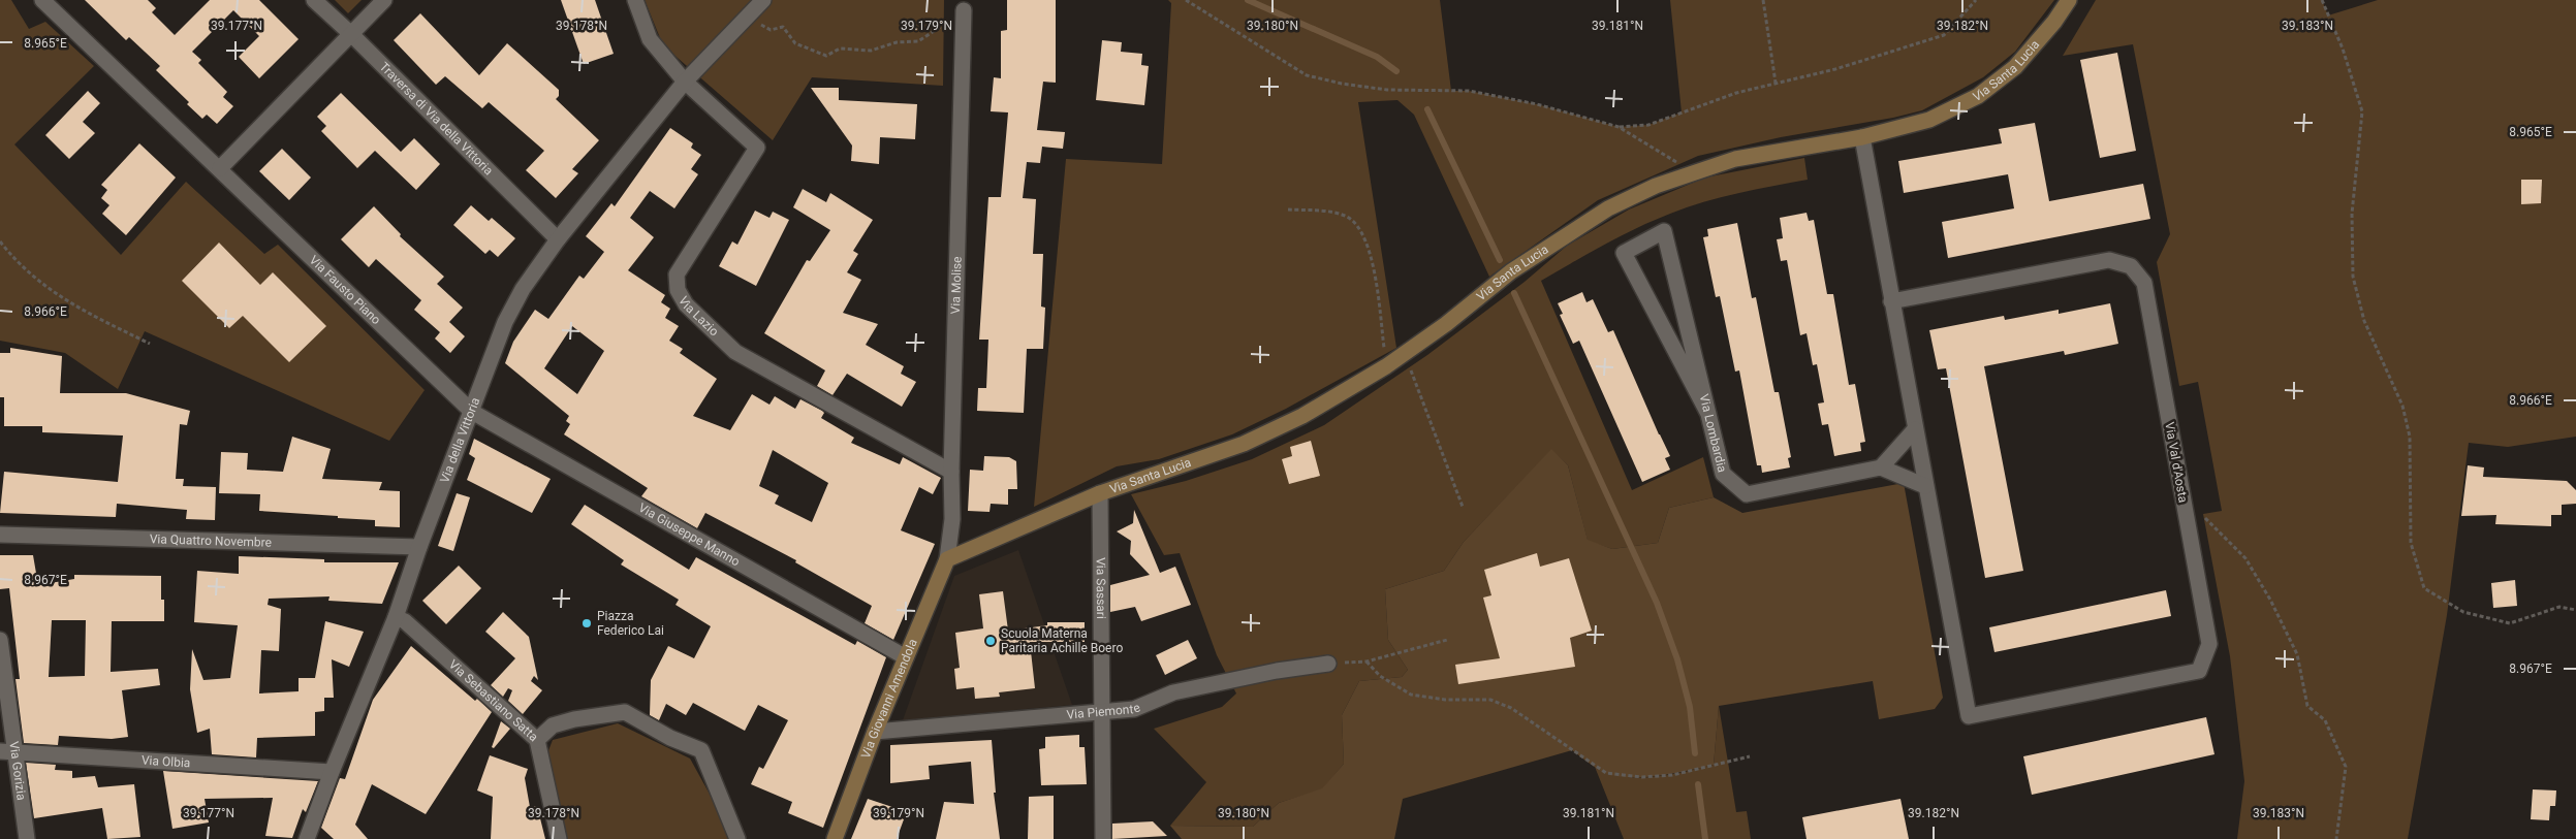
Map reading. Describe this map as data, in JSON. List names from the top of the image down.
{
  "streets": {
    "street": [
      "Via Santa Lucia",
      "Traversa di Via della Vittoria",
      "Via Molise",
      "Via Fausto Piano",
      "Via Lazio",
      "Via Lombardia",
      "Via della Vittoria",
      "Via Val d'Aosta",
      "Via Giuseppe Manno",
      "Via Quattro Novembre",
      "Via Sassari",
      "Via Giovanni Amendola",
      "Via Sebastiano Satta",
      "Via Piemonte",
      "Via Olbia",
      "Via Gorizia"
    ]
  },
  "crossings": [
    ["Via Santa Lucia", "Via Molise"],
    ["Via Santa Lucia", "Via Sassari"],
    ["Via Santa Lucia", "Via Giovanni Amendola"],
    ["Traversa di Via della Vittoria", "Via della Vittoria"],
    ["Via Molise", "Via Lazio"],
    ["Via Molise", "Via Giovanni Amendola"],
    ["Via Fausto Piano", "Via della Vittoria"],
    ["Via Fausto Piano", "Via Giuseppe Manno"],
    ["Via Lazio", "Via della Vittoria"],
    ["Via della Vittoria", "Via Giuseppe Manno"],
    ["Via della Vittoria", "Via Quattro Novembre"],
    ["Via della Vittoria", "Via Sebastiano Satta"],
    ["Via della Vittoria", "Via Olbia"],
    ["Via Giuseppe Manno", "Via Giovanni Amendola"],
    ["Via Sassari", "Via Piemonte"],
    ["Via Giovanni Amendola", "Via Piemonte"],
    ["Via Olbia", "Via Gorizia"]
  ],
  "places": ["Piazza Federico Lai", "Scuola Materna Paritaria Achille Boero"],
  "coordinates": [
    "39.177°N",
    "39.178°N",
    "39.179°N",
    "39.180°N",
    "39.181°N",
    "39.182°N",
    "39.183°N",
    "8.965°E",
    "8.966°E",
    "8.967°E"
  ]
}
